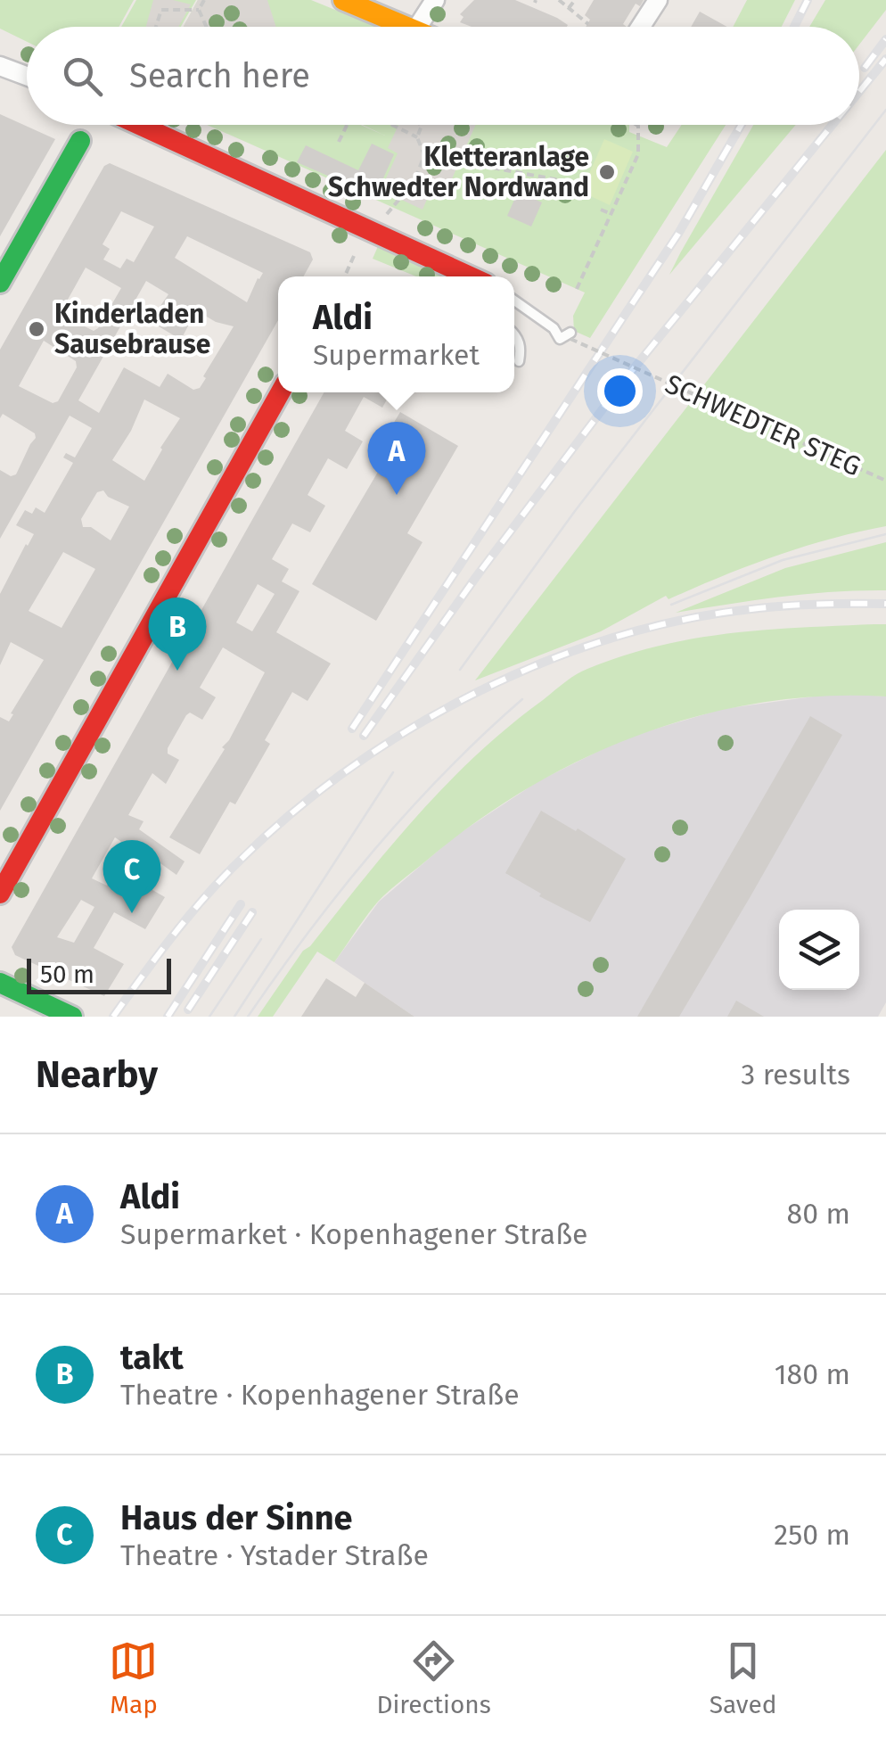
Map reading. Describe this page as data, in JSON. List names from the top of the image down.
{
  "streets": {
    "path": ["SCHWEDTER STEG"]
  },
  "places": ["Kletteranlage Schwedter Nordwand", "Kinderladen Sausebrause"],
  "scale_bar": "50 m",
  "page": {
    "search": "Search here",
    "popup": ["Aldi", "Supermarket"],
    "pins": ["A", "B", "C"],
    "scale": "50 m",
    "heading": ["Nearby", "3 results"],
    "list": [
      {
        "mark": "A",
        "name": "Aldi",
        "note": "Supermarket · Kopenhagener Straße",
        "value": "80 m"
      },
      {
        "mark": "B",
        "name": "takt",
        "note": "Theatre · Kopenhagener Straße",
        "value": "180 m"
      },
      {
        "mark": "C",
        "name": "Haus der Sinne",
        "note": "Theatre · Ystader Straße",
        "value": "250 m"
      }
    ],
    "nav": ["Map", "Directions", "Saved"]
  }
}
